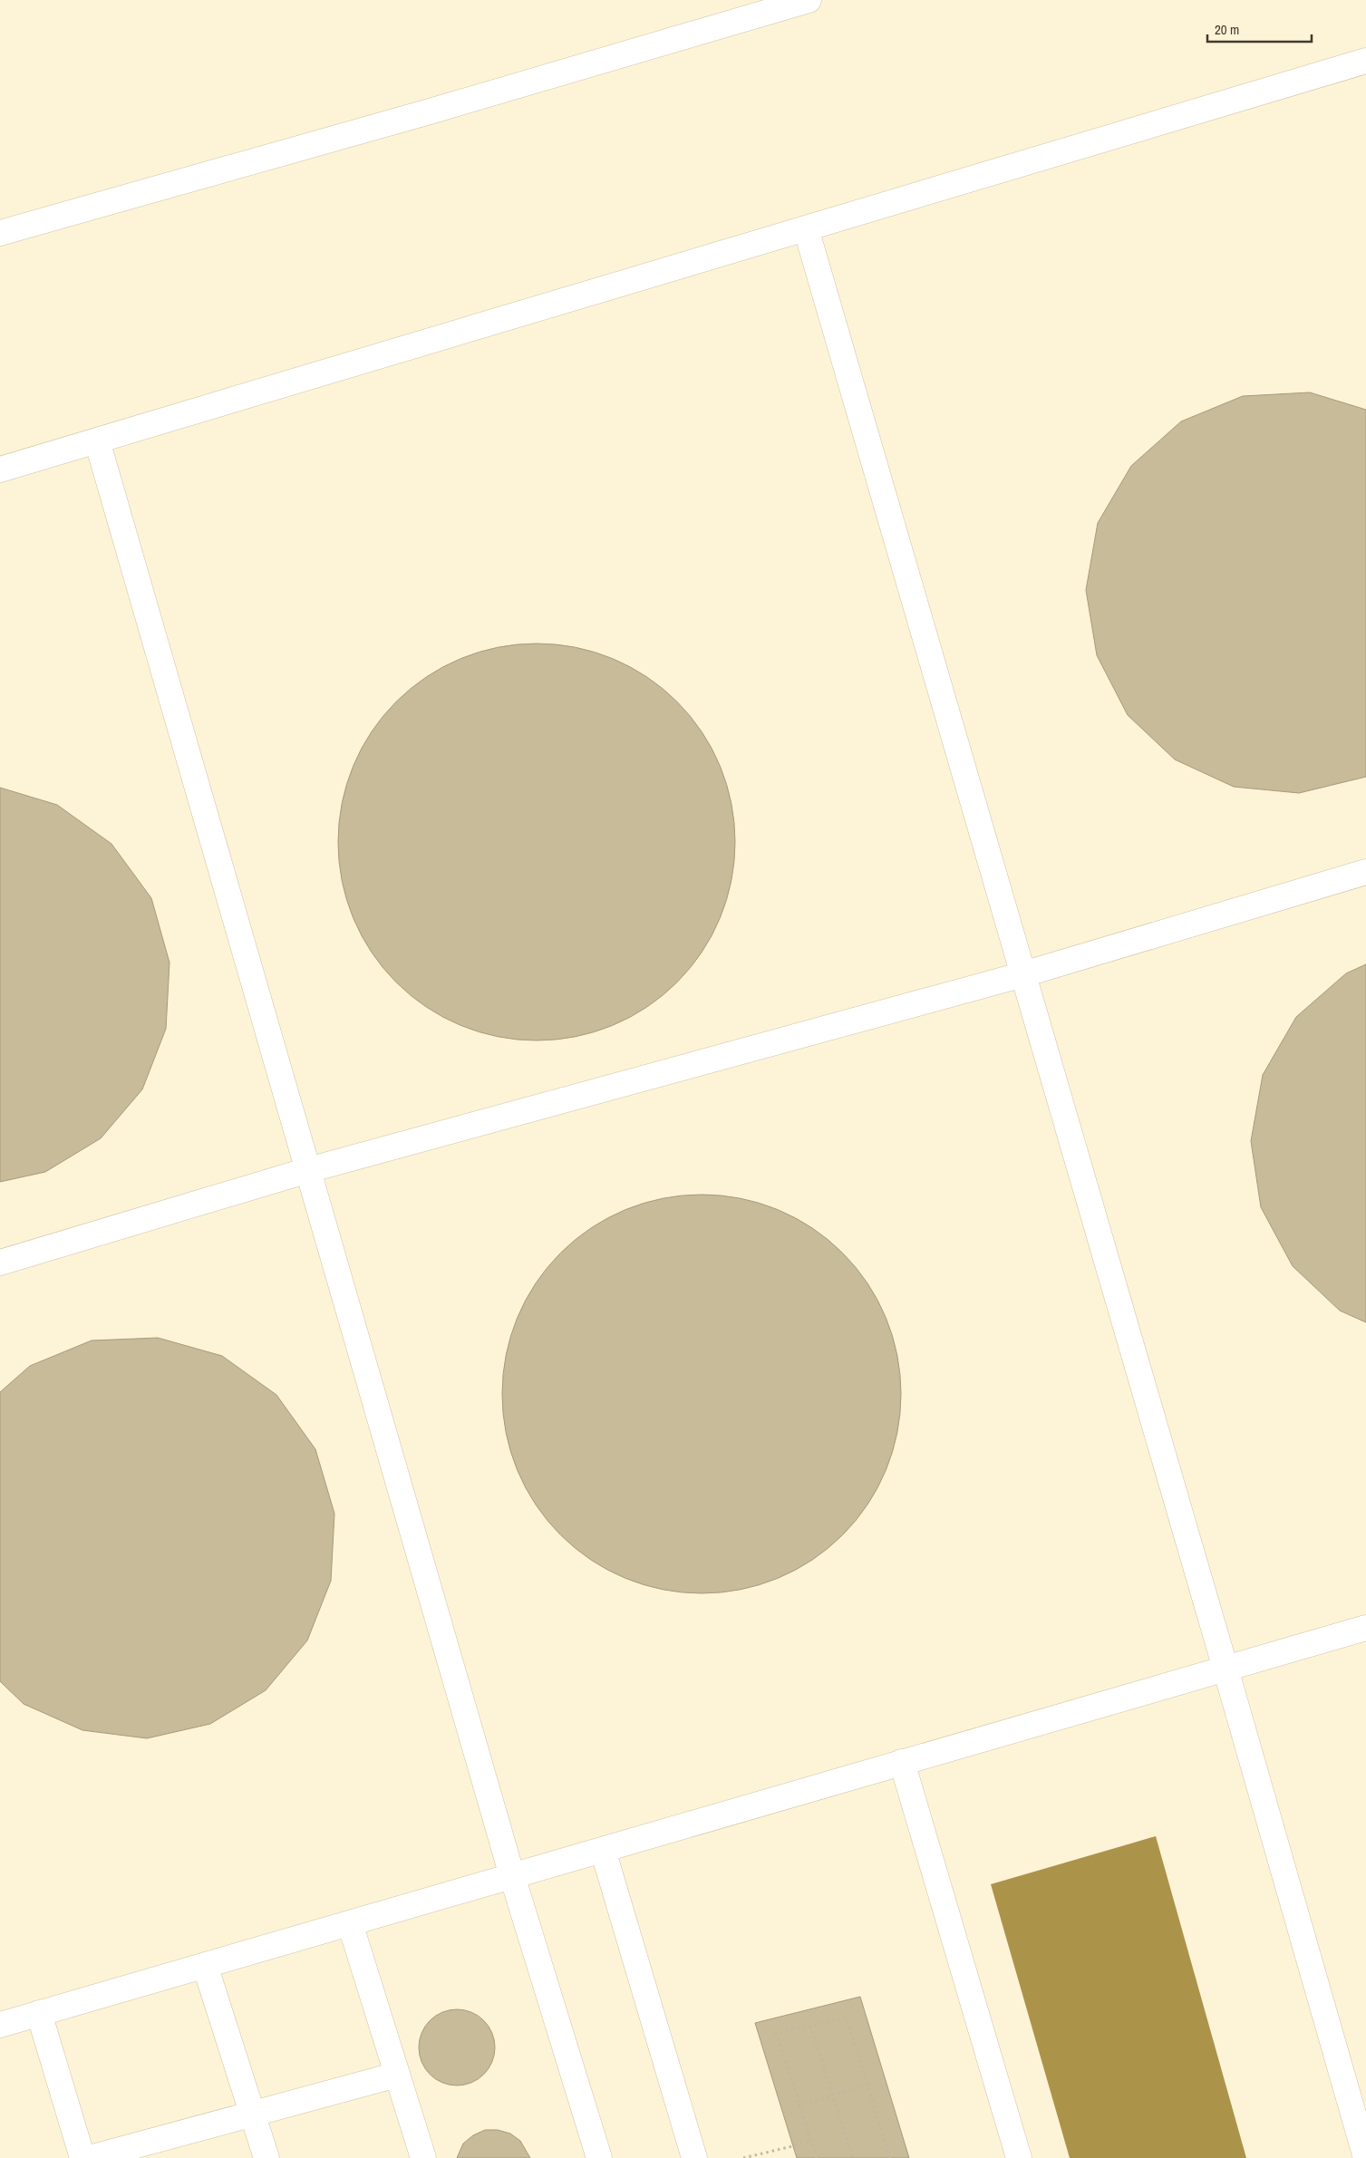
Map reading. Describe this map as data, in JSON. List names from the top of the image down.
{
  "scale_bar": "20 m"
}
